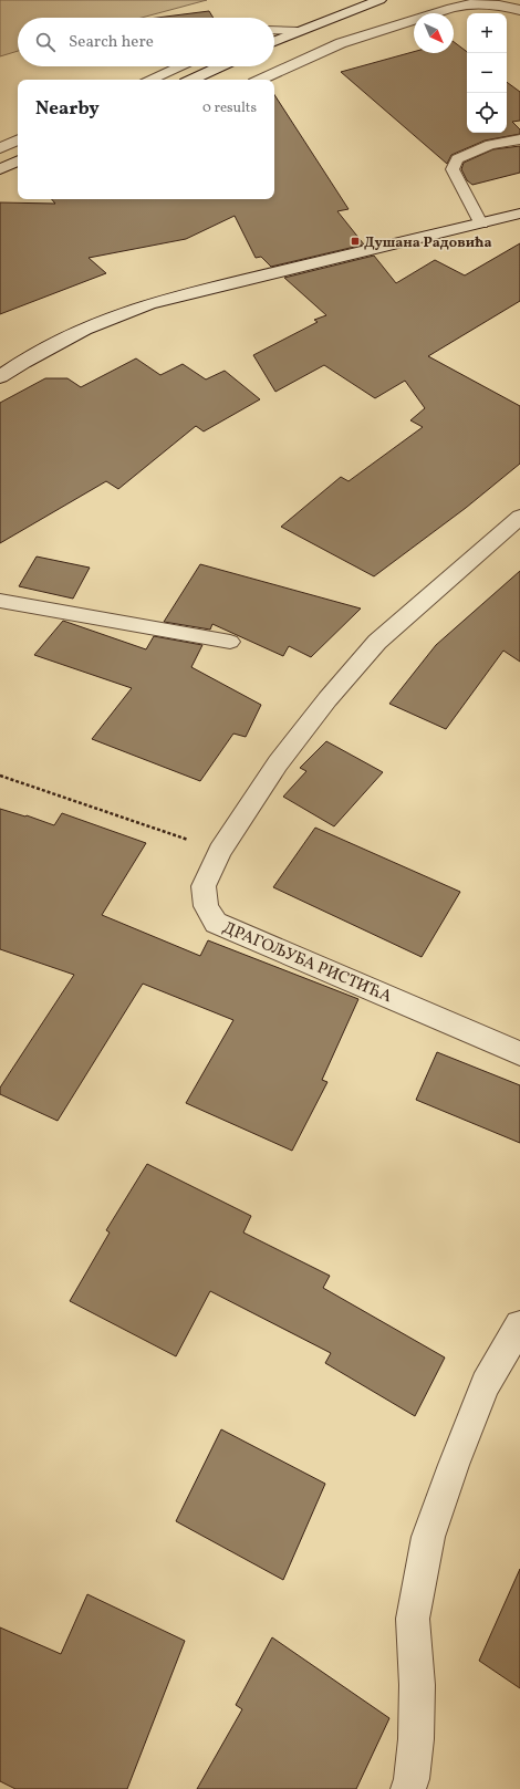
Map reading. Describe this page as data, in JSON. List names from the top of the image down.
{
  "streets": {
    "street": ["ДРАГОЉУБА РИСТИЋА"]
  },
  "places": {
    "transit": ["Душана Радовића"]
  },
  "north": "bottom right",
  "page": {
    "map_buttons": ["+", "−"],
    "search": "Search here",
    "heading": ["Nearby", "0 results"]
  }
}
